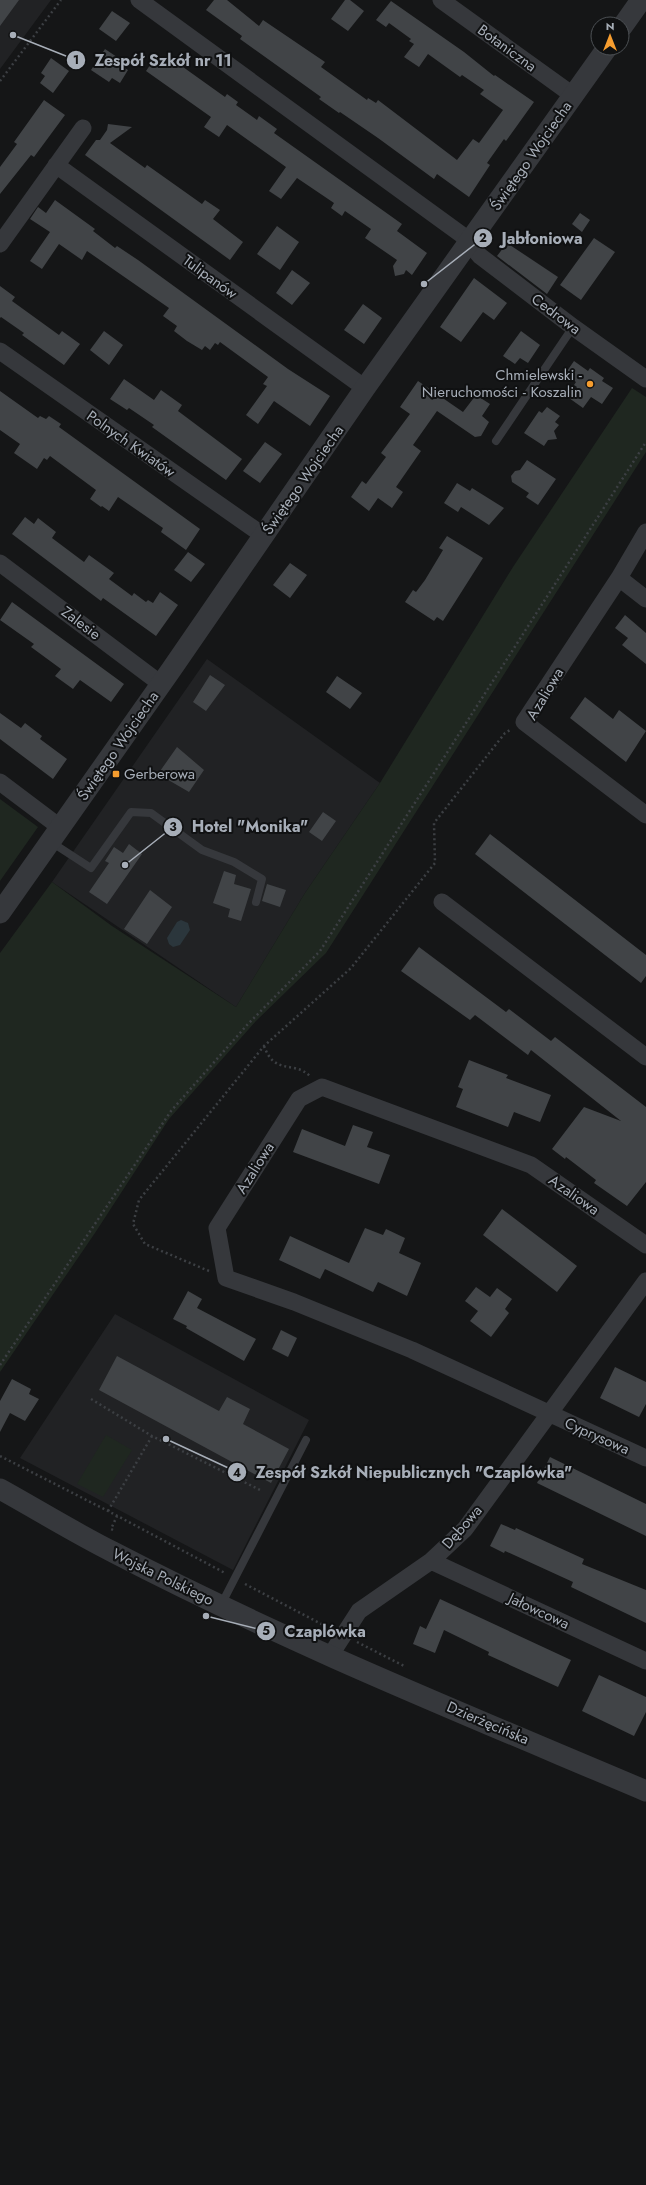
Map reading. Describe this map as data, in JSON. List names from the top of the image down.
{
  "streets": {
    "street": [
      "Botaniczna",
      "Świętego Wojciecha",
      "Tulipanów",
      "Cedrowa",
      "Polnych Kwiatów",
      "Zalesie",
      "Azaliowa",
      "Cyprysowa",
      "Dębowa",
      "Wojska Polskiego",
      "Jałowcowa",
      "Dzierżęcińska"
    ]
  },
  "crossings": [
    ["Botaniczna", "Świętego Wojciecha"],
    ["Świętego Wojciecha", "Tulipanów"],
    ["Świętego Wojciecha", "Cedrowa"],
    ["Świętego Wojciecha", "Polnych Kwiatów"],
    ["Świętego Wojciecha", "Zalesie"],
    ["Cyprysowa", "Dębowa"],
    ["Dębowa", "Wojska Polskiego"],
    ["Dębowa", "Jałowcowa"],
    ["Dębowa", "Dzierżęcińska"],
    ["Wojska Polskiego", "Dzierżęcińska"]
  ],
  "places": {
    "other": [
      "Zespół Szkół nr 11",
      "Jabłoniowa",
      "Chmielewski - Nieruchomości - Koszalin",
      "Hotel \"Monika\"",
      "Zespół Szkół Niepublicznych \"Czaplówka\"",
      "Czaplówka"
    ],
    "transit": ["Gerberowa"]
  },
  "north": "top"
}
